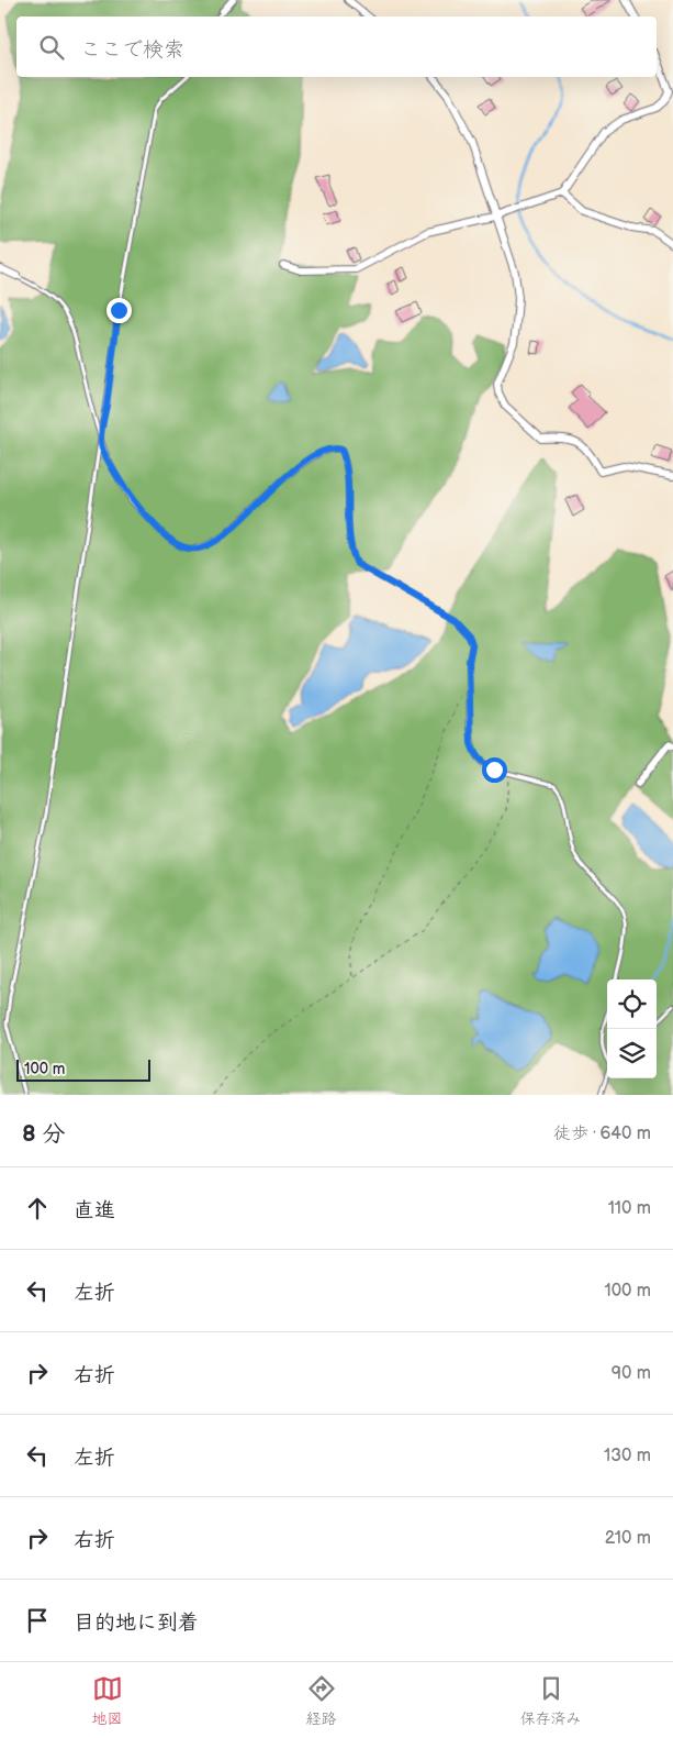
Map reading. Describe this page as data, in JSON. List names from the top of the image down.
{
  "scale_bar": "100 m",
  "page": {
    "search": "ここで検索",
    "scale": "100 m",
    "heading": ["8 分", "徒歩 · 640 m"],
    "list": [
      ["直進", "110 m"],
      ["左折", "100 m"],
      ["右折", "90 m"],
      ["左折", "130 m"],
      ["右折", "210 m"],
      "目的地に到着"
    ],
    "nav": ["地図", "経路", "保存済み"]
  }
}
